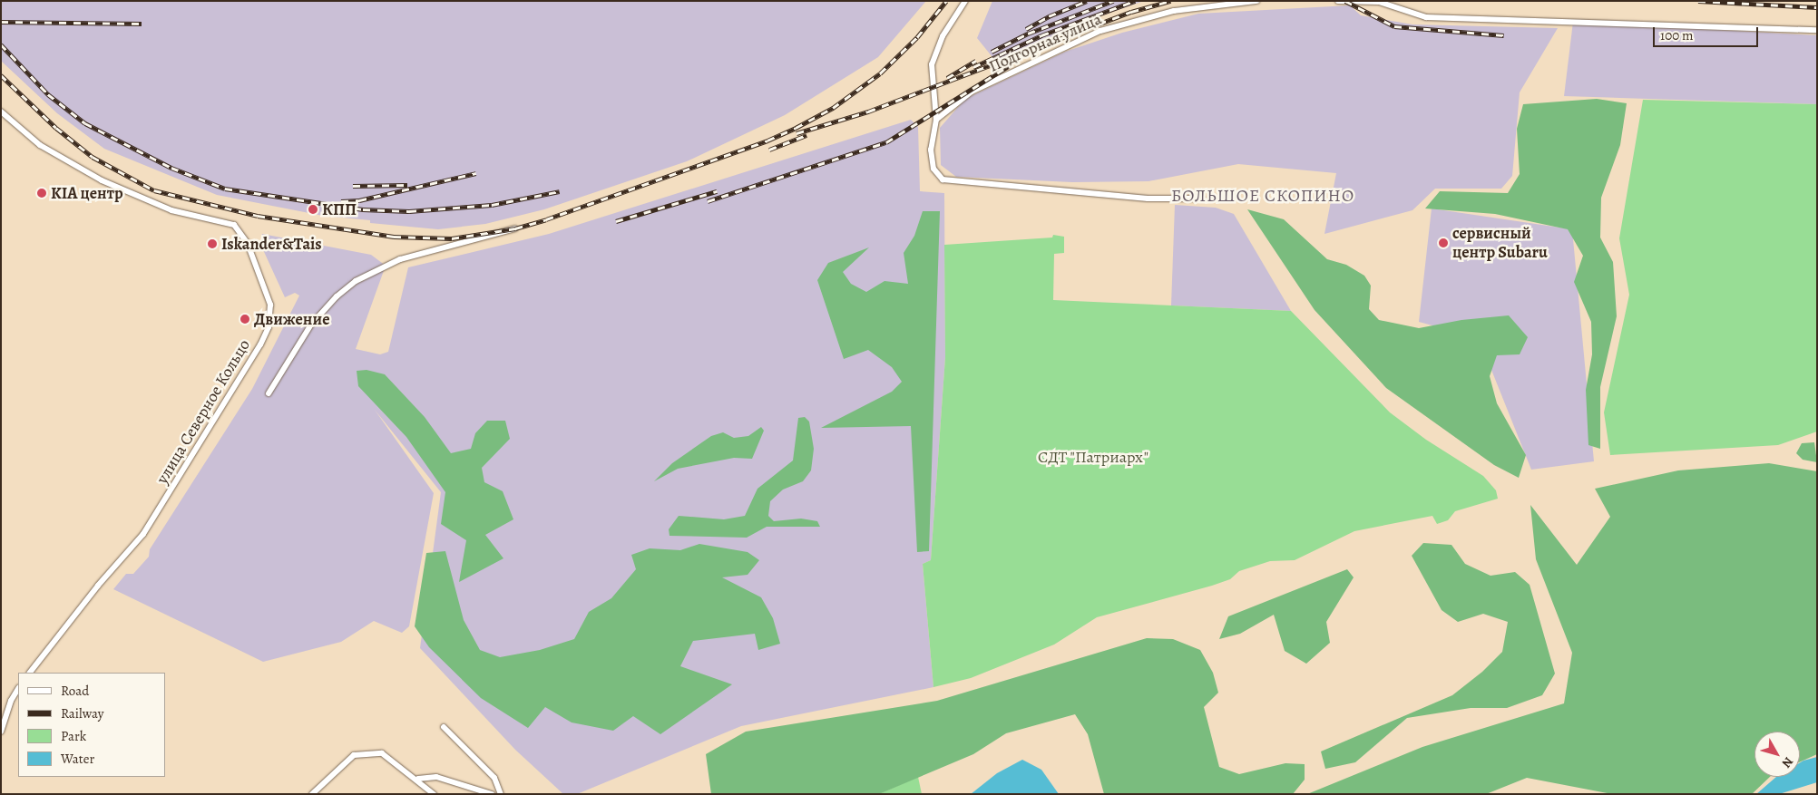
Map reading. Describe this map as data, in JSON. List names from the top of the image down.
{
  "streets": {
    "street": ["Подгорная улица", "улица Северное Кольцо"]
  },
  "districts": ["БОЛЬШОЕ СКОПИНО"],
  "parks": ["СДТ \"Патриарх\""],
  "places": [
    "KIA центр",
    "КПП",
    "сервисный центр Subaru",
    "Iskander&Tais",
    "Движение"
  ],
  "legend": [
    "Road",
    "Railway",
    "Park",
    "Water"
  ],
  "scale_bar": "100 m",
  "north": "bottom right"
}
